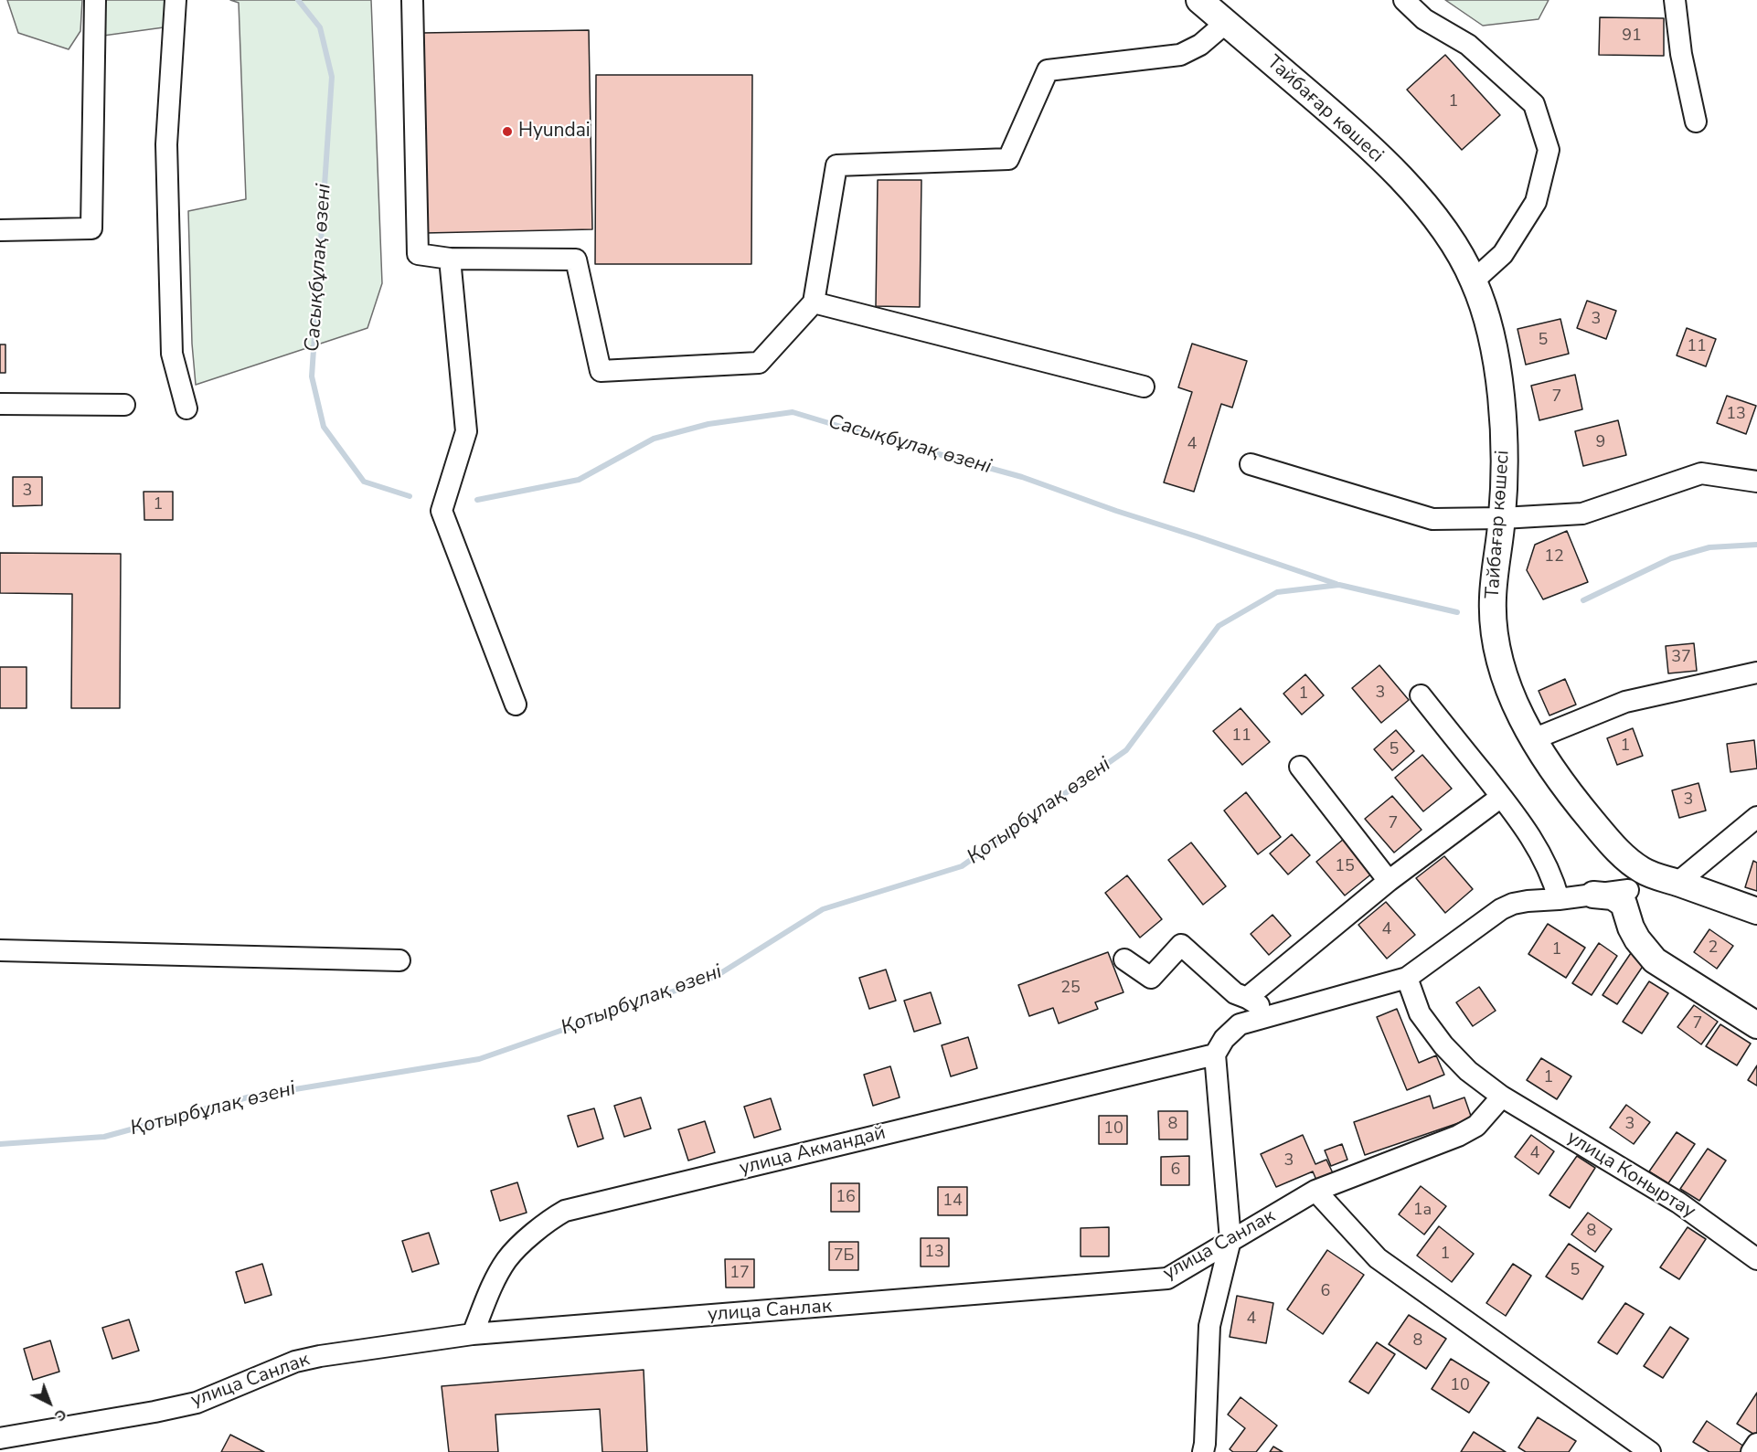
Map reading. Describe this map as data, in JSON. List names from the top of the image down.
{
  "streets": {
    "main road": ["Тайбағар көшесі"],
    "street": ["улица Акмандай", "улица Коныртау", "улица Санлак"]
  },
  "crossings": [
    ["улица Акмандай", "улица Санлак"],
    ["улица Коныртау", "улица Санлак"]
  ],
  "water": ["Сасықбұлақ өзені", "Қотырбұлақ өзені"],
  "places": ["Hyundai"],
  "house_numbers": [
    "91",
    "1",
    "3",
    "5",
    "11",
    "7",
    "13",
    "9",
    "4",
    "3",
    "1",
    "12",
    "37",
    "3",
    "1",
    "11",
    "1",
    "5",
    "3",
    "7",
    "15",
    "4",
    "2",
    "1",
    "25",
    "7",
    "1",
    "8",
    "3",
    "10",
    "4",
    "3",
    "6",
    "16",
    "14",
    "1а",
    "8",
    "13",
    "1",
    "7Б",
    "5",
    "17",
    "6",
    "4",
    "8",
    "10"
  ],
  "north": "bottom right"
}
